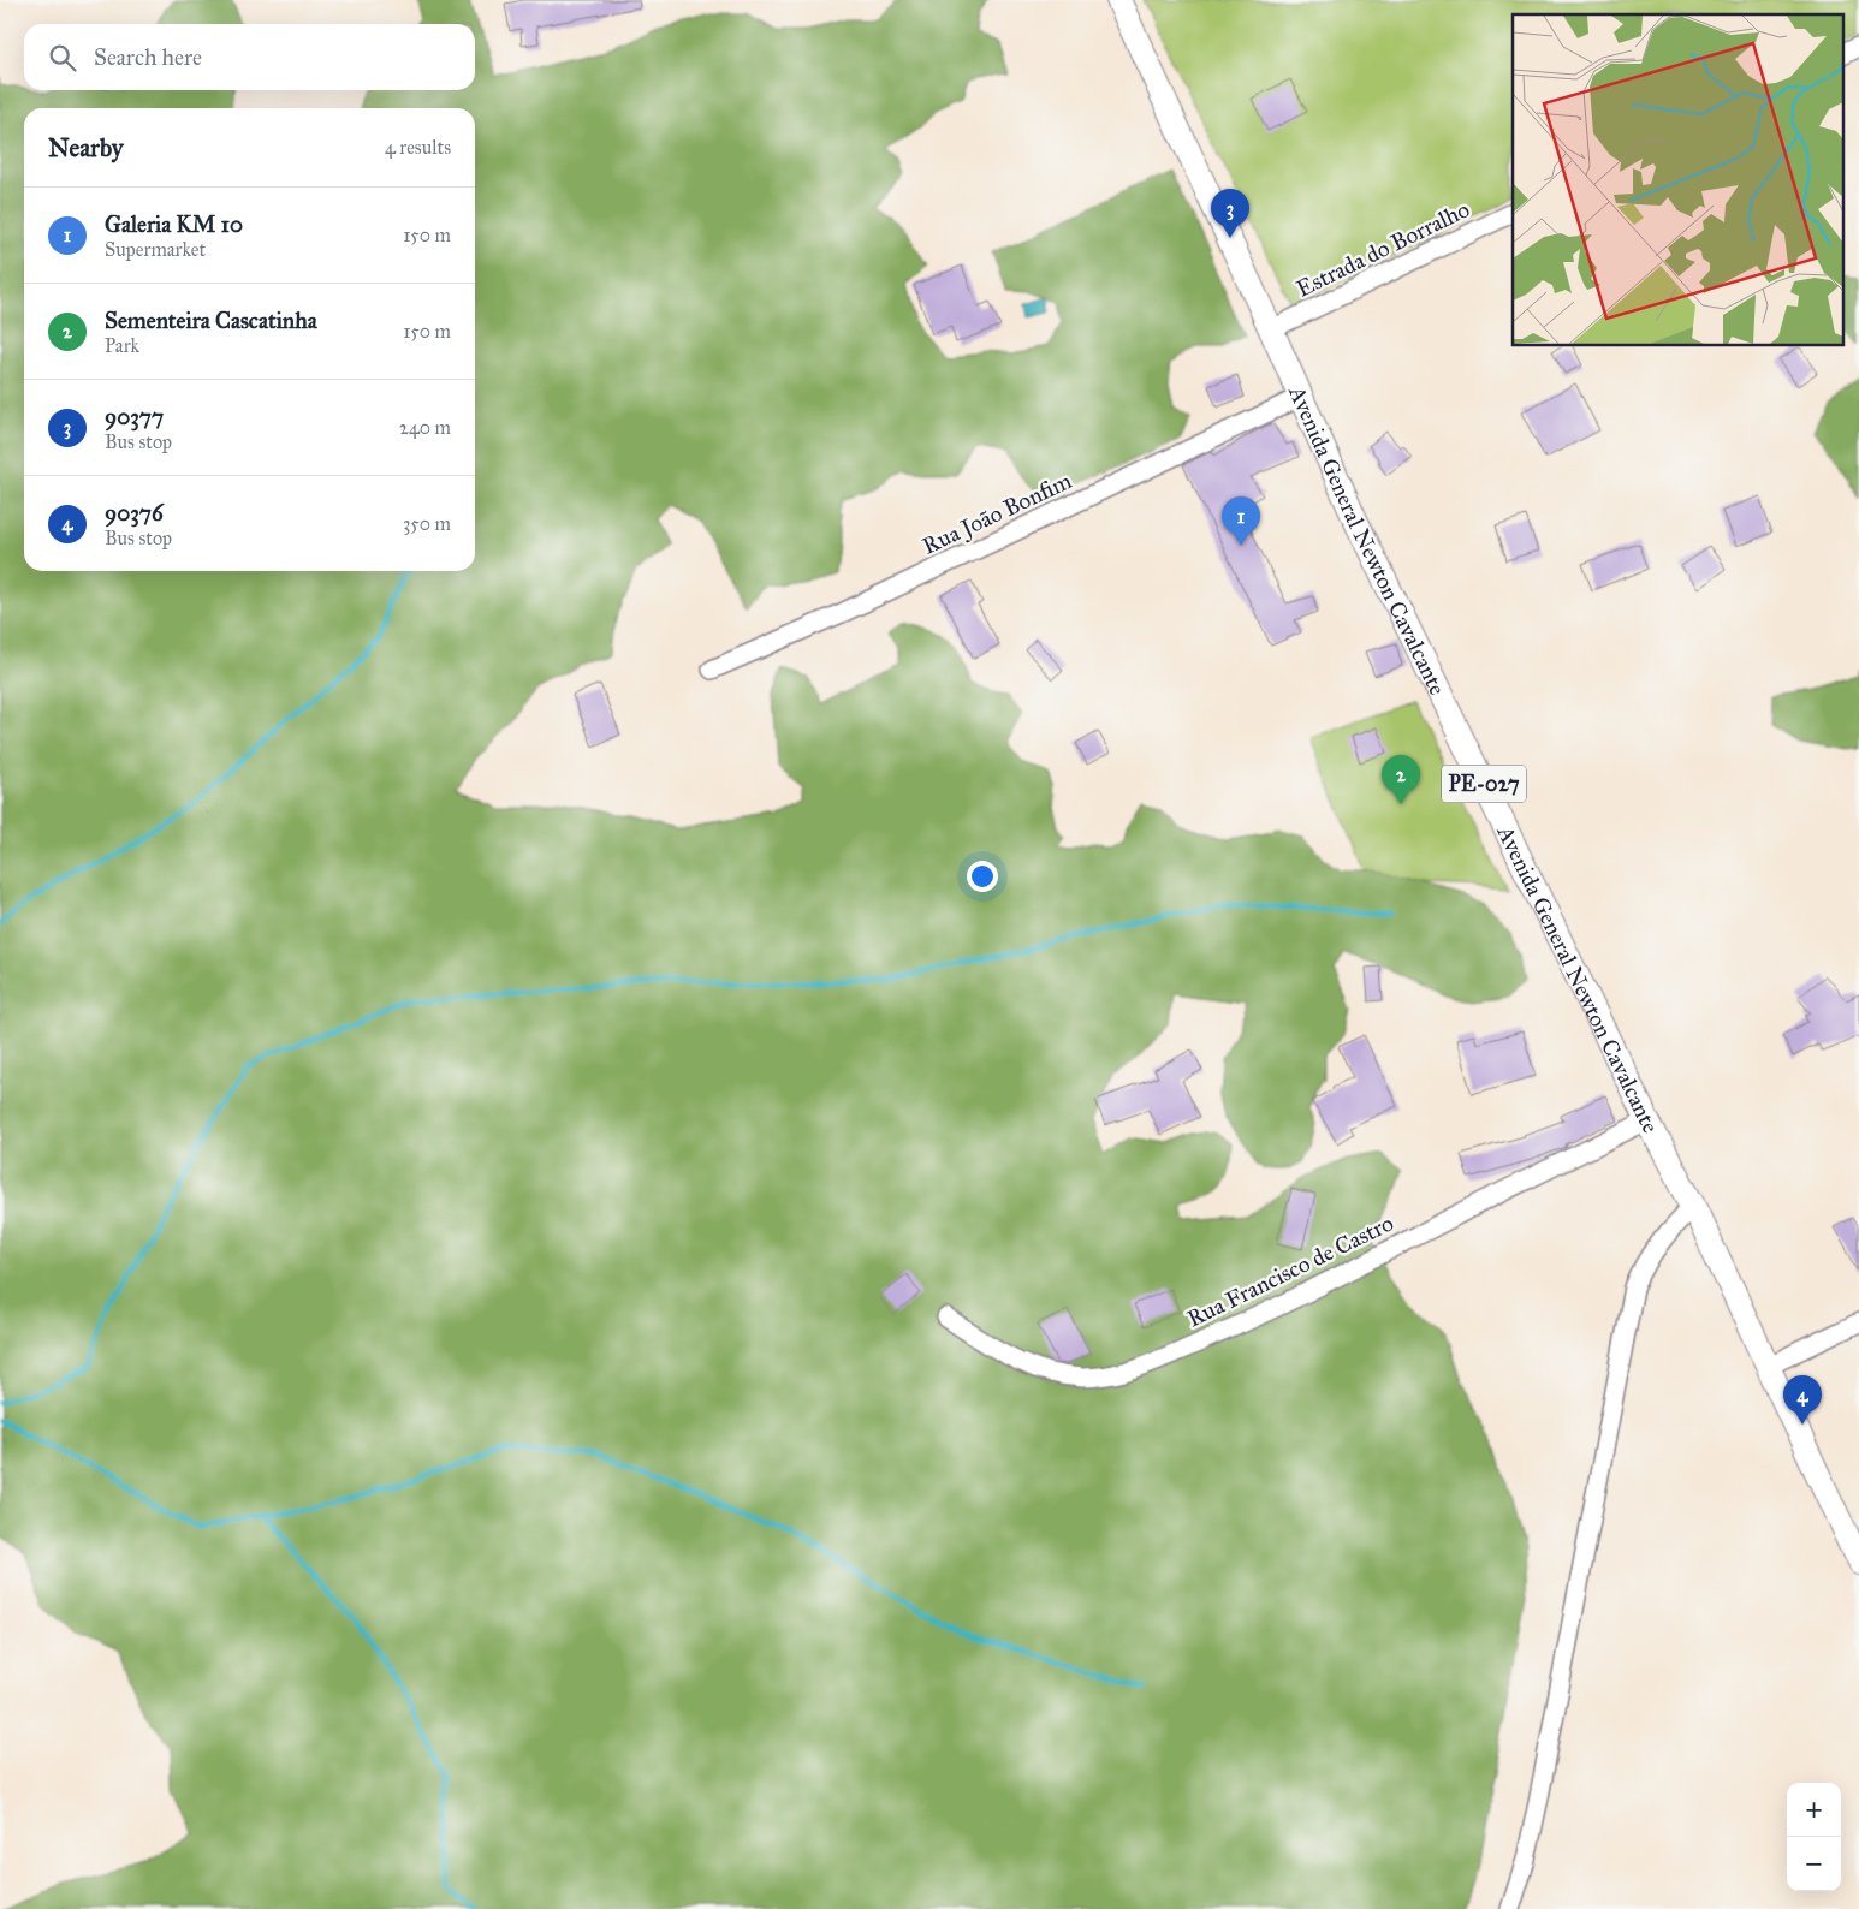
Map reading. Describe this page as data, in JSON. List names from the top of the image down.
{
  "streets": {
    "main road": ["Avenida General Newton Cavalcante", "PE-027"],
    "street": ["Estrada do Borralho", "Rua João Bonfim", "Rua Francisco de Castro"]
  },
  "crossings": [
    ["Estrada do Borralho", "Avenida General Newton Cavalcante"],
    ["Rua João Bonfim", "Avenida General Newton Cavalcante"],
    ["Avenida General Newton Cavalcante", "Rua Francisco de Castro"]
  ],
  "page": {
    "search": "Search here",
    "heading": ["Nearby", "4 results"],
    "list": [
      {
        "mark": "1",
        "name": "Galeria KM 10",
        "note": "Supermarket",
        "value": "150 m"
      },
      {
        "mark": "2",
        "name": "Sementeira Cascatinha",
        "note": "Park",
        "value": "150 m"
      },
      {
        "mark": "3",
        "name": "90377",
        "note": "Bus stop",
        "value": "240 m"
      },
      {
        "mark": "4",
        "name": "90376",
        "note": "Bus stop",
        "value": "350 m"
      }
    ],
    "pins": [
      "3",
      "1",
      "2",
      "4"
    ],
    "map_buttons": ["+", "−"]
  }
}
